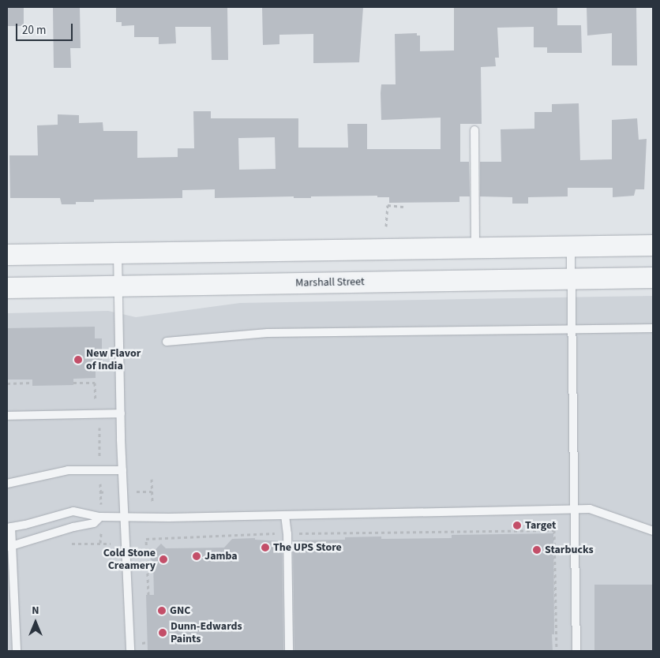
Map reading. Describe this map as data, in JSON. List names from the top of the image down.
{
  "streets": {
    "street": ["Marshall Street"]
  },
  "places": [
    "New Flavor of India",
    "Target",
    "The UPS Store",
    "Starbucks",
    "Jamba",
    "Cold Stone Creamery",
    "GNC",
    "Dunn-Edwards Paints"
  ],
  "scale_bar": "20 m",
  "north": "top"
}
